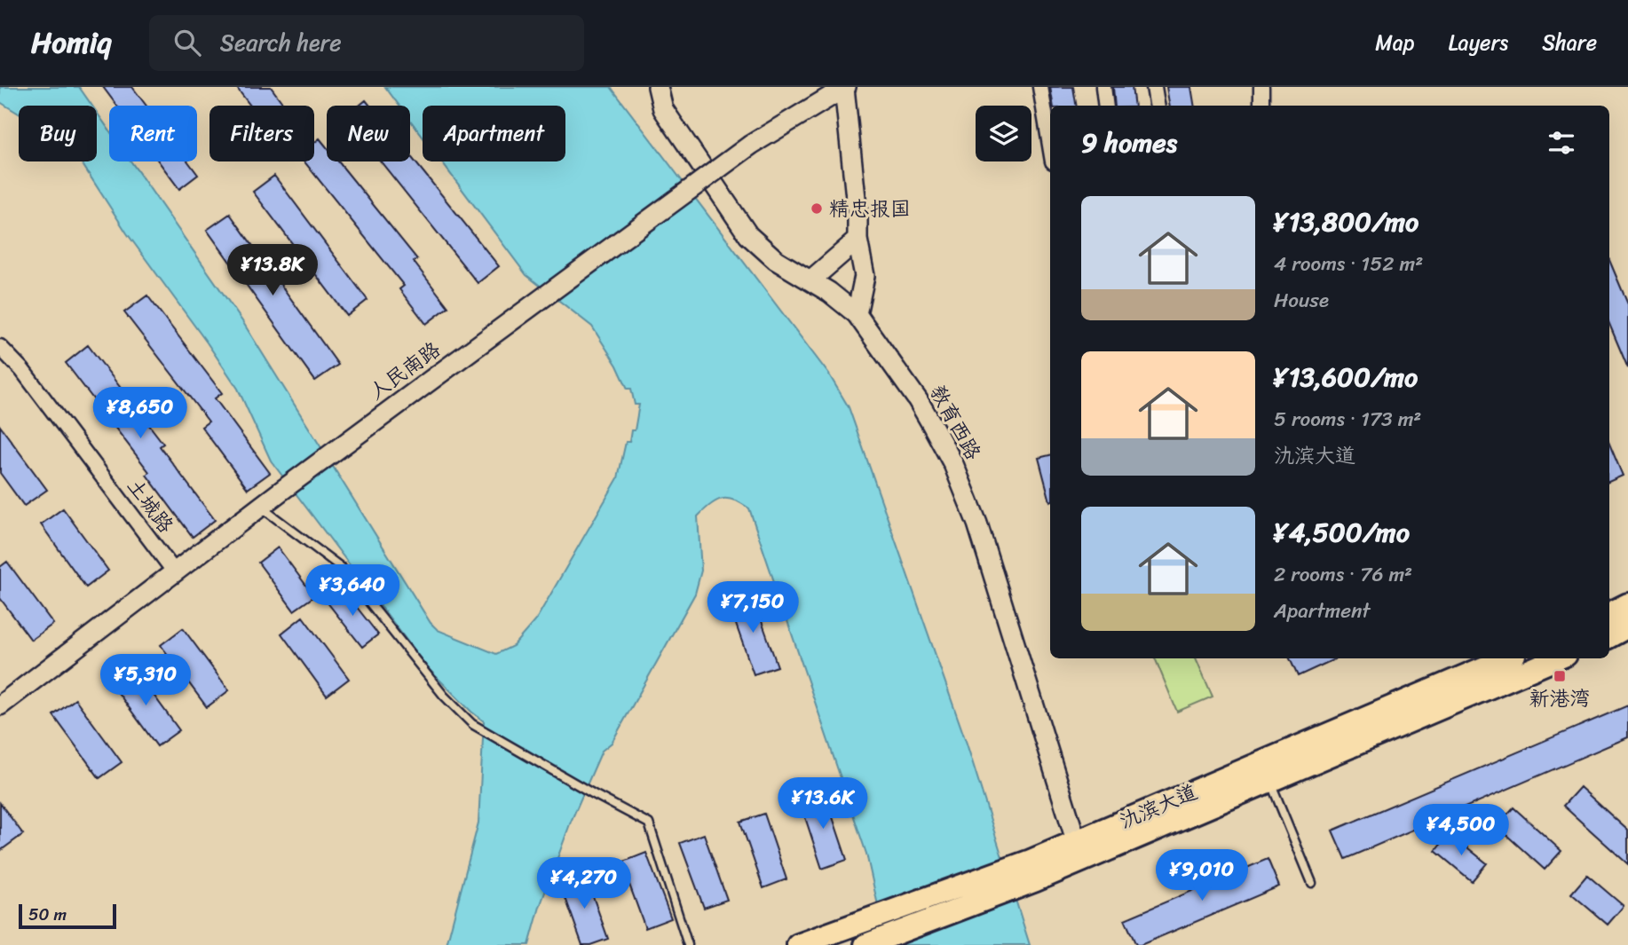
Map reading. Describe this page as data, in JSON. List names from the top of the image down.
{
  "streets": {
    "main road": ["人民南路", "教育西路", "氿滨大道"],
    "street": ["土城路"]
  },
  "crossings": [
    ["人民南路", "土城路"],
    ["教育西路", "氿滨大道"]
  ],
  "places": {
    "other": ["精忠报国"],
    "transit": ["新港湾"]
  },
  "scale_bar": "50 m",
  "page": {
    "header": "Homiq",
    "search": "Search here",
    "nav": ["Map", "Layers", "Share"],
    "chip": [
      "Buy",
      "Rent",
      "Filters",
      "New",
      "Apartment"
    ],
    "heading": "9 homes",
    "list": [
      {
        "name": "¥13,800/mo",
        "note": "4 rooms · 152 m² · House"
      },
      {
        "name": "¥13,600/mo",
        "note": "5 rooms · 173 m² · 氿滨大道"
      },
      {
        "name": "¥4,500/mo",
        "note": "2 rooms · 76 m² · Apartment"
      }
    ],
    "price": [
      "¥13.8K",
      "¥8,650",
      "¥3,640",
      "¥7,150",
      "¥5,310",
      "¥13.6K",
      "¥4,500",
      "¥9,010",
      "¥4,270"
    ],
    "scale": "50 m"
  }
}
